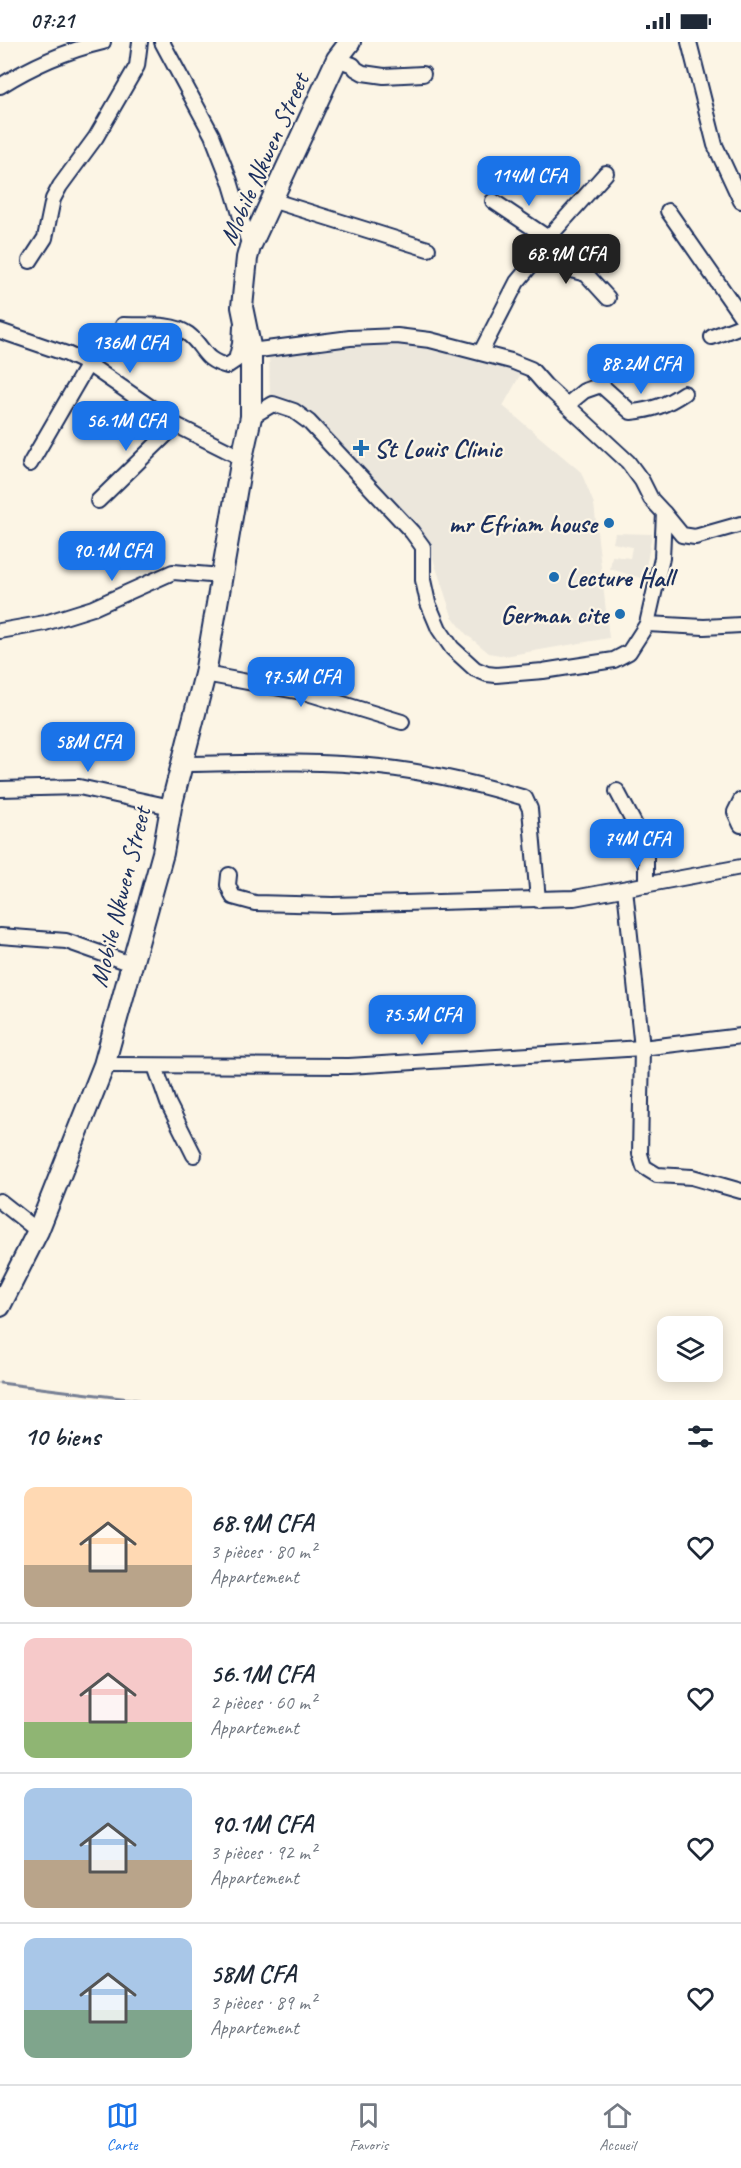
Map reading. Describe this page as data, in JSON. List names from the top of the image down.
{
  "streets": {
    "highway": ["Mobile Nkwen Street"]
  },
  "places": {
    "health": ["St Louis Clinic"],
    "other": ["mr Efriam house", "Lecture Hall", "German cite"]
  },
  "page": {
    "status": "07:21",
    "price": [
      "114M CFA",
      "68.9M CFA",
      "136M CFA",
      "88.2M CFA",
      "56.1M CFA",
      "90.1M CFA",
      "97.5M CFA",
      "58M CFA",
      "74M CFA",
      "75.5M CFA"
    ],
    "heading": "10 biens",
    "list": [
      {
        "name": "68.9M CFA",
        "note": "3 pièces · 80 m² · Appartement"
      },
      {
        "name": "56.1M CFA",
        "note": "2 pièces · 60 m² · Appartement"
      },
      {
        "name": "90.1M CFA",
        "note": "3 pièces · 92 m² · Appartement"
      },
      {
        "name": "58M CFA",
        "note": "3 pièces · 89 m² · Appartement"
      }
    ],
    "tabs": ["Carte", "Favoris", "Accueil"]
  }
}
